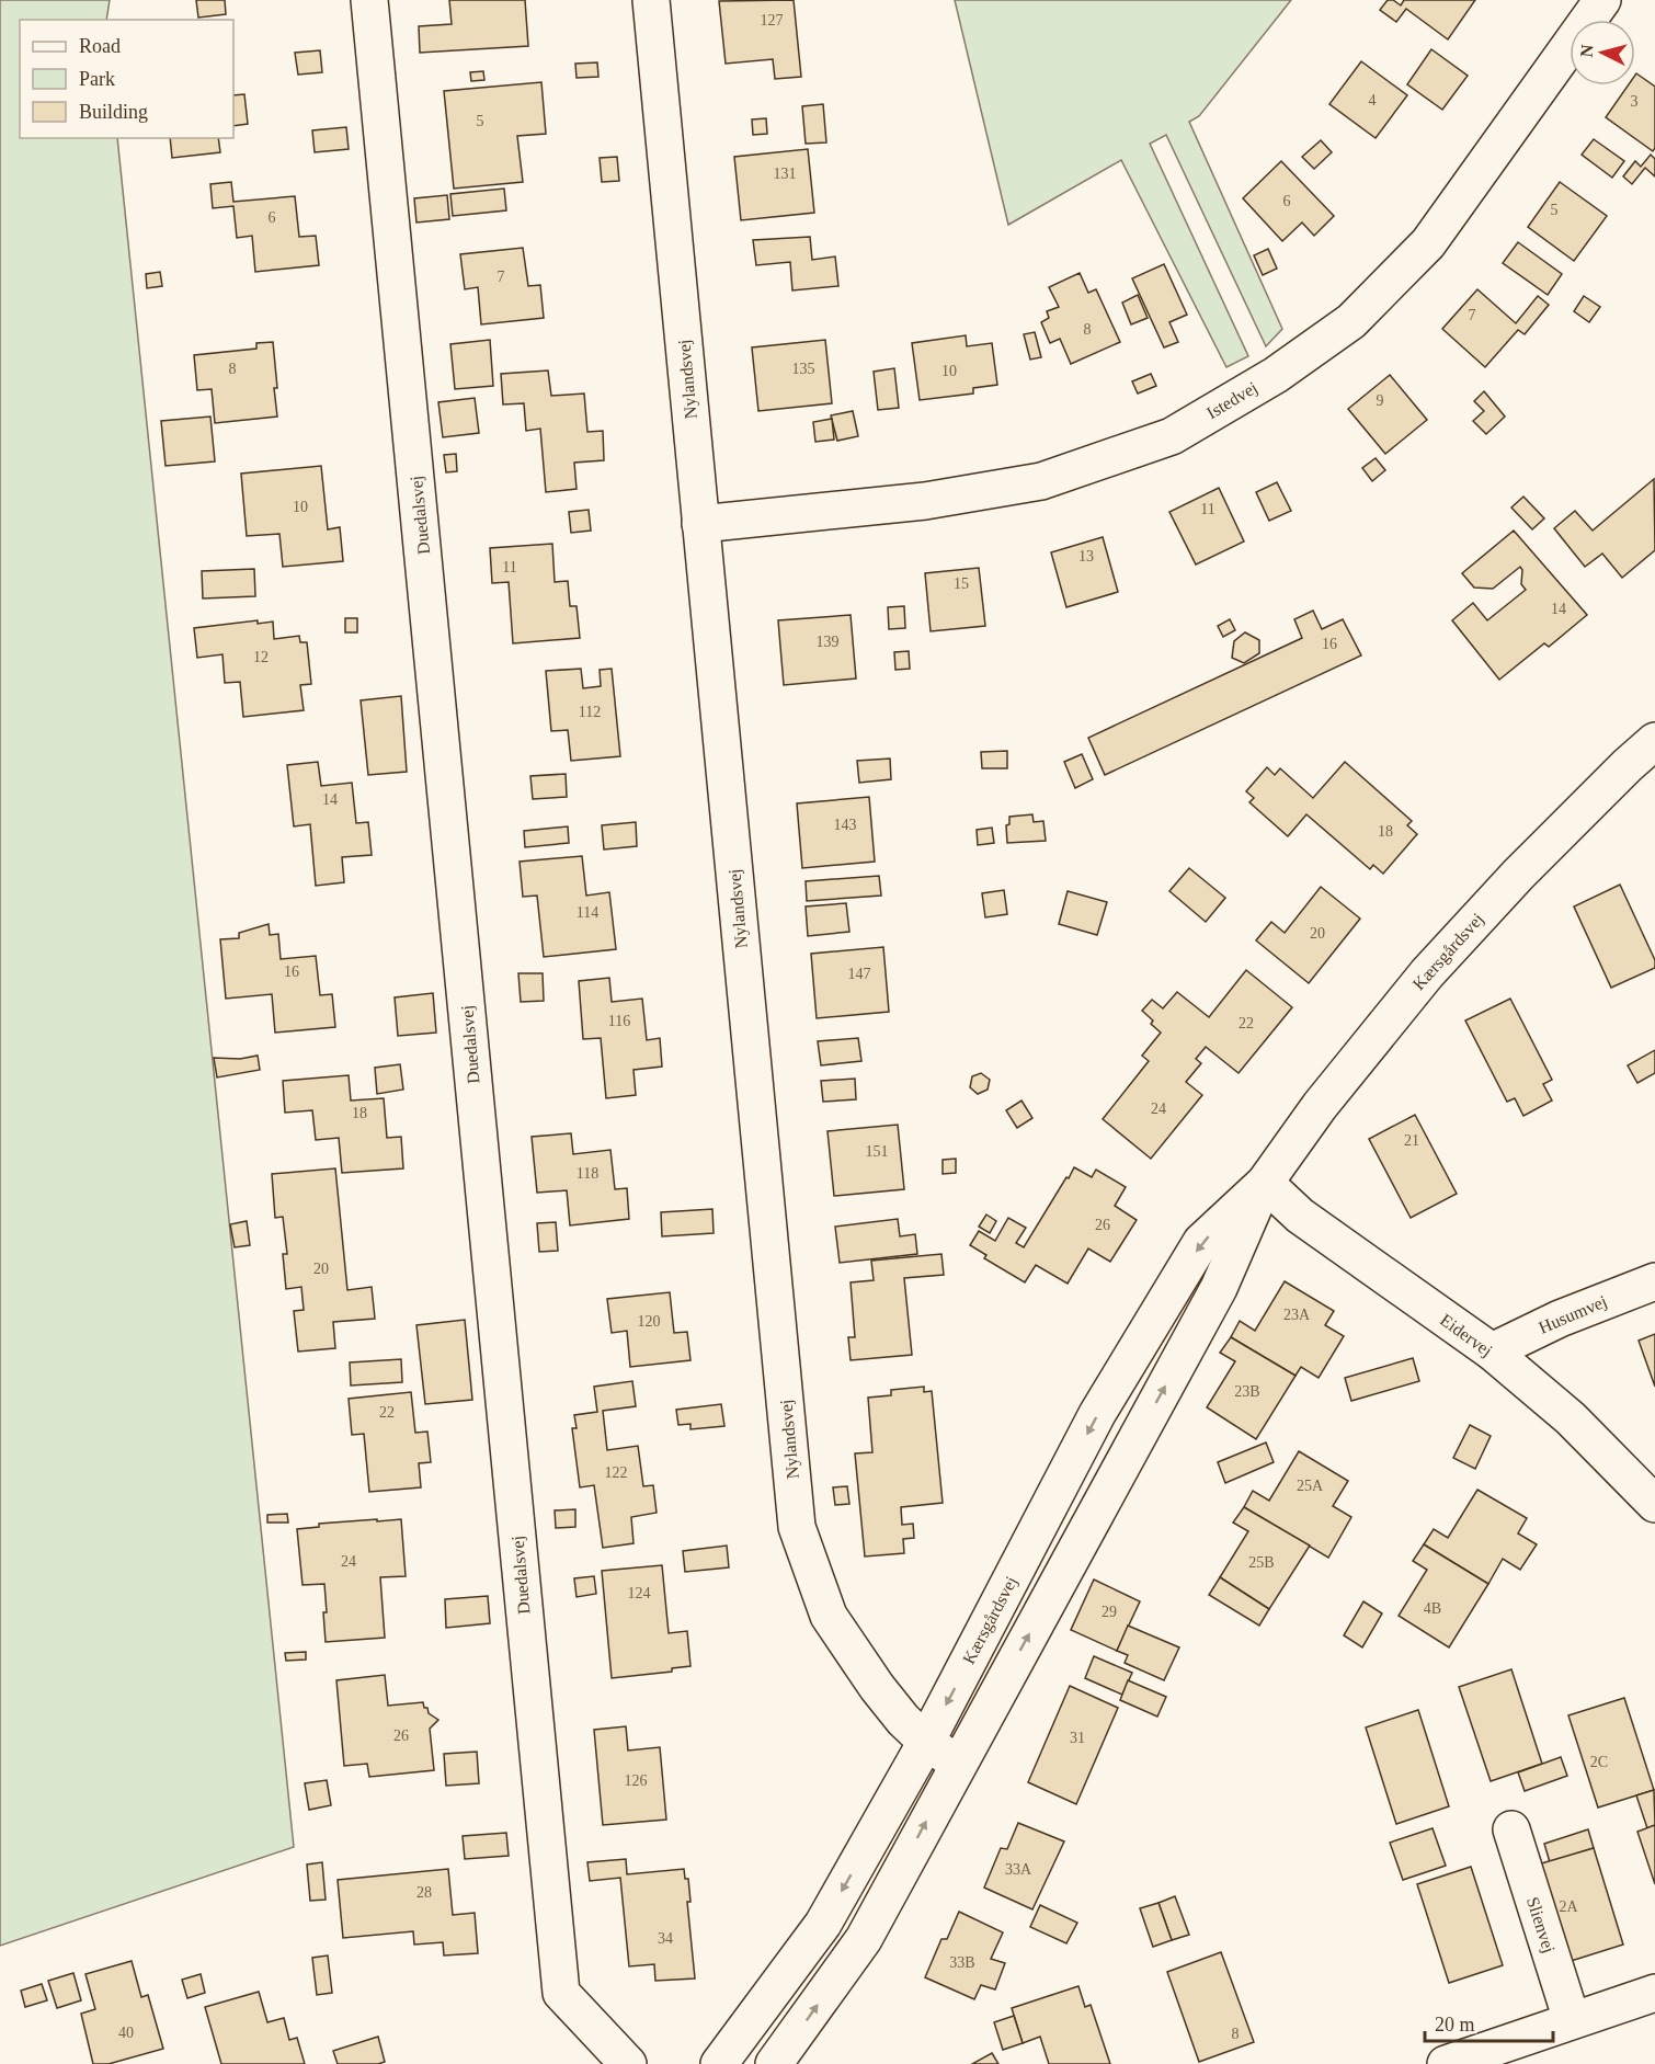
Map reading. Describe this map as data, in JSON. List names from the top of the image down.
{
  "streets": {
    "street": [
      "Nylandsvej",
      "Istedvej",
      "Duedalsvej",
      "Kærsgårdsvej",
      "Husumvej",
      "Eidervej",
      "Slienvej"
    ]
  },
  "crossings": [
    ["Nylandsvej", "Istedvej"],
    ["Nylandsvej", "Kærsgårdsvej"],
    ["Kærsgårdsvej", "Eidervej"],
    ["Husumvej", "Eidervej"]
  ],
  "house_numbers": [
    "127",
    "4",
    "3",
    "5",
    "131",
    "6",
    "5",
    "6",
    "7",
    "7",
    "8",
    "8",
    "135",
    "10",
    "9",
    "10",
    "11",
    "13",
    "11",
    "15",
    "14",
    "139",
    "16",
    "12",
    "112",
    "14",
    "143",
    "18",
    "114",
    "20",
    "16",
    "147",
    "116",
    "22",
    "24",
    "18",
    "21",
    "151",
    "118",
    "26",
    "20",
    "23A",
    "120",
    "23B",
    "22",
    "122",
    "25A",
    "24",
    "25B",
    "124",
    "4B",
    "29",
    "26",
    "31",
    "2C",
    "126",
    "33A",
    "28",
    "2A",
    "34",
    "33B",
    "40",
    "8"
  ],
  "legend": ["Road", "Park", "Building"],
  "scale_bar": "20 m",
  "north": "left"
}
